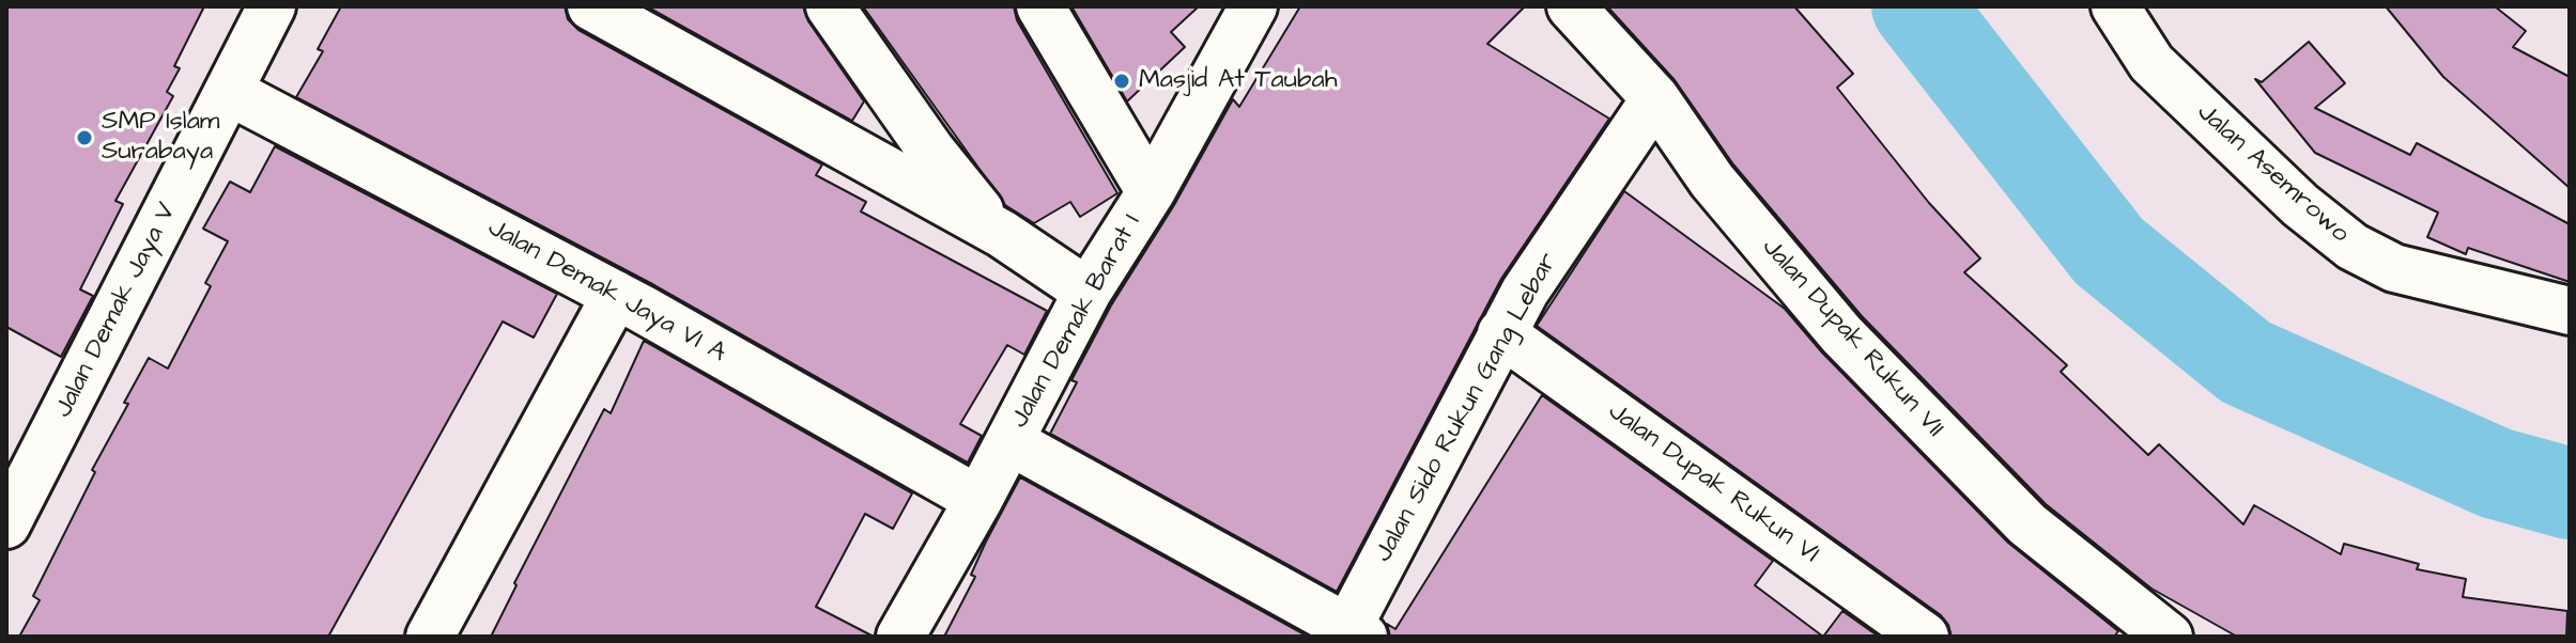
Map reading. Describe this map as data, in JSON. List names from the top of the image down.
{
  "streets": {
    "street": [
      "Jalan Asemrowo",
      "Jalan Demak Jaya VI A",
      "Jalan Demak Jaya V",
      "Jalan Demak Barat I",
      "Jalan Dupak Rukun VII",
      "Jalan Sido Rukun Gang Lebar",
      "Jalan Dupak Rukun VI"
    ]
  },
  "crossings": [
    ["Jalan Demak Jaya VI A", "Jalan Demak Jaya V"],
    ["Jalan Demak Jaya VI A", "Jalan Demak Barat I"],
    ["Jalan Dupak Rukun VII", "Jalan Sido Rukun Gang Lebar"],
    ["Jalan Sido Rukun Gang Lebar", "Jalan Dupak Rukun VI"]
  ],
  "places": ["Masjid At Taubah", "SMP Islam Surabaya"]
}
